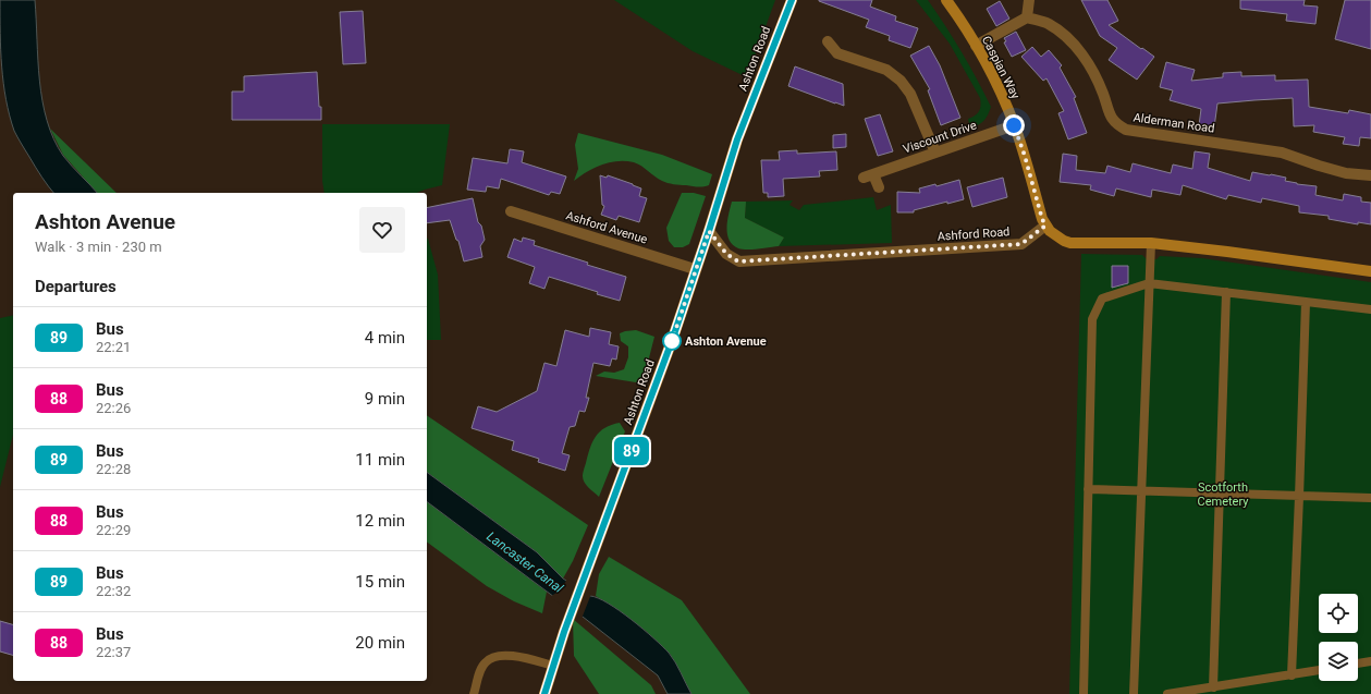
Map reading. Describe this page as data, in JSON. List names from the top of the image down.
{
  "streets": {
    "main road": ["Ashton Road"],
    "street": [
      "Caspian Way",
      "Alderman Road",
      "Viscount Drive",
      "Ashford Avenue",
      "Ashford Road"
    ]
  },
  "crossings": [
    ["Ashton Road", "Ashford Avenue"],
    ["Ashton Road", "Ashford Road"],
    ["Caspian Way", "Viscount Drive"],
    ["Caspian Way", "Ashford Road"]
  ],
  "water": ["Lancaster Canal"],
  "parks": ["Scotforth Cemetery"],
  "places": ["Ashton Avenue"],
  "lines": ["bus line 89"],
  "page": {
    "on_map": "89",
    "heading": [
      ["Ashton Avenue", "Walk · 3 min · 230 m"],
      "Departures"
    ],
    "list": [
      {
        "mark": "89",
        "name": "Bus",
        "note": "22:21",
        "value": "4 min"
      },
      {
        "mark": "88",
        "name": "Bus",
        "note": "22:26",
        "value": "9 min"
      },
      {
        "mark": "89",
        "name": "Bus",
        "note": "22:28",
        "value": "11 min"
      },
      {
        "mark": "88",
        "name": "Bus",
        "note": "22:29",
        "value": "12 min"
      },
      {
        "mark": "89",
        "name": "Bus",
        "note": "22:32",
        "value": "15 min"
      },
      {
        "mark": "88",
        "name": "Bus",
        "note": "22:37",
        "value": "20 min"
      }
    ]
  }
}
